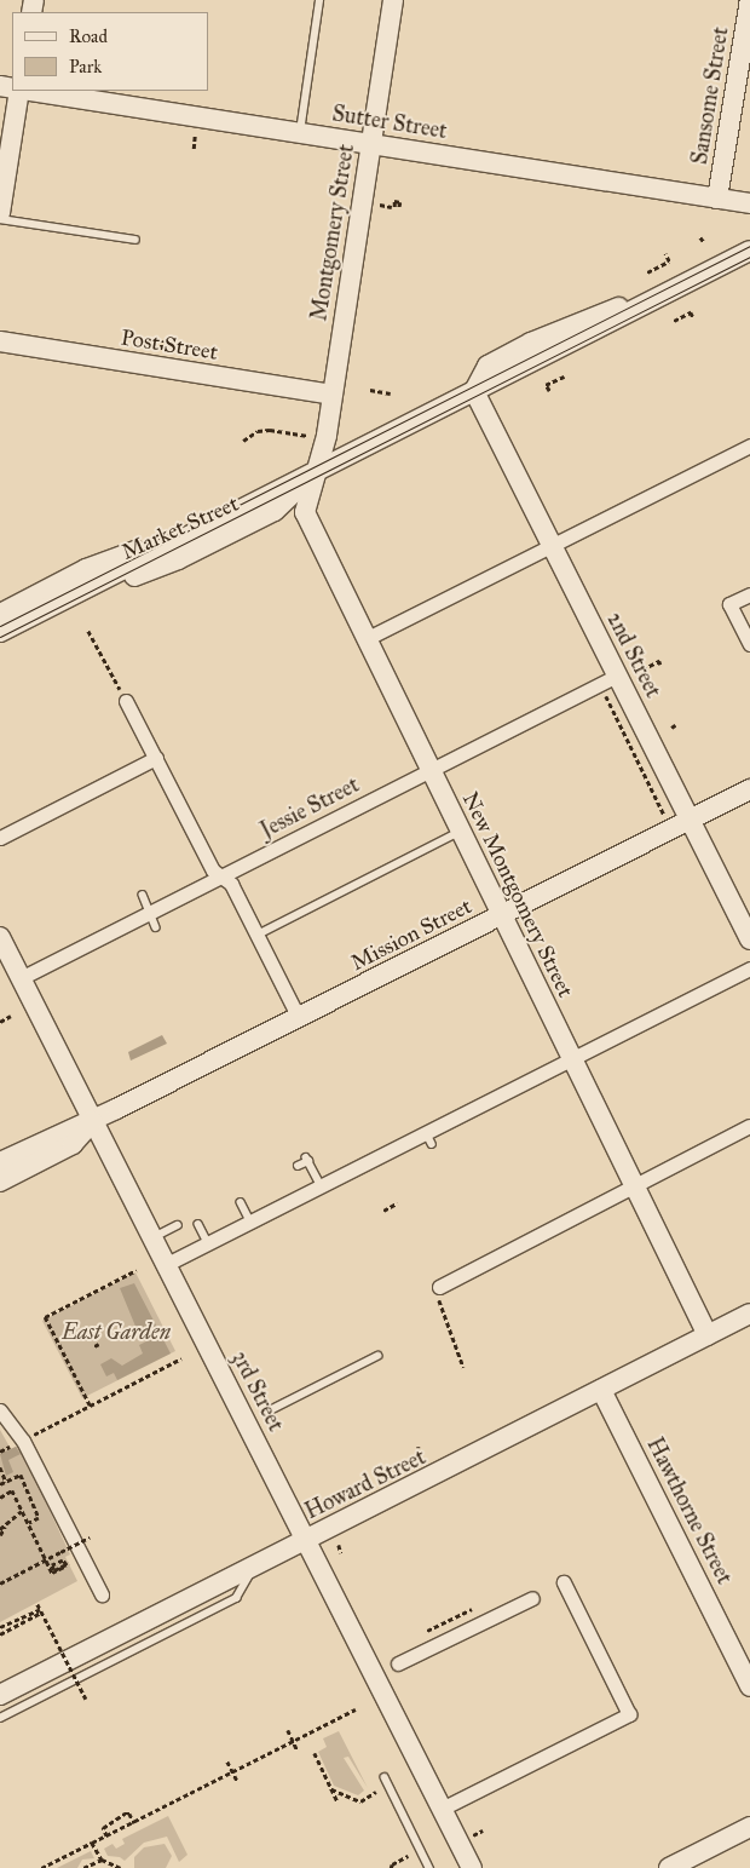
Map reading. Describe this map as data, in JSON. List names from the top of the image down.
{
  "streets": {
    "main road": [
      "Sansome Street",
      "Sutter Street",
      "Montgomery Street",
      "Post Street",
      "Market Street",
      "2nd Street",
      "New Montgomery Street",
      "Mission Street",
      "3rd Street",
      "Howard Street",
      "Hawthorne Street"
    ],
    "street": ["Jessie Street"]
  },
  "crossings": [
    ["Sansome Street", "Sutter Street"],
    ["Sutter Street", "Montgomery Street"],
    ["Montgomery Street", "Post Street"],
    ["Montgomery Street", "Market Street"],
    ["Montgomery Street", "New Montgomery Street"],
    ["Market Street", "2nd Street"],
    ["Market Street", "New Montgomery Street"],
    ["2nd Street", "Jessie Street"],
    ["2nd Street", "Mission Street"],
    ["Jessie Street", "New Montgomery Street"],
    ["Jessie Street", "3rd Street"],
    ["New Montgomery Street", "Mission Street"],
    ["New Montgomery Street", "Howard Street"],
    ["Mission Street", "3rd Street"],
    ["3rd Street", "Howard Street"],
    ["Howard Street", "Hawthorne Street"]
  ],
  "parks": ["East Garden"],
  "legend": ["Road", "Park"]
}
